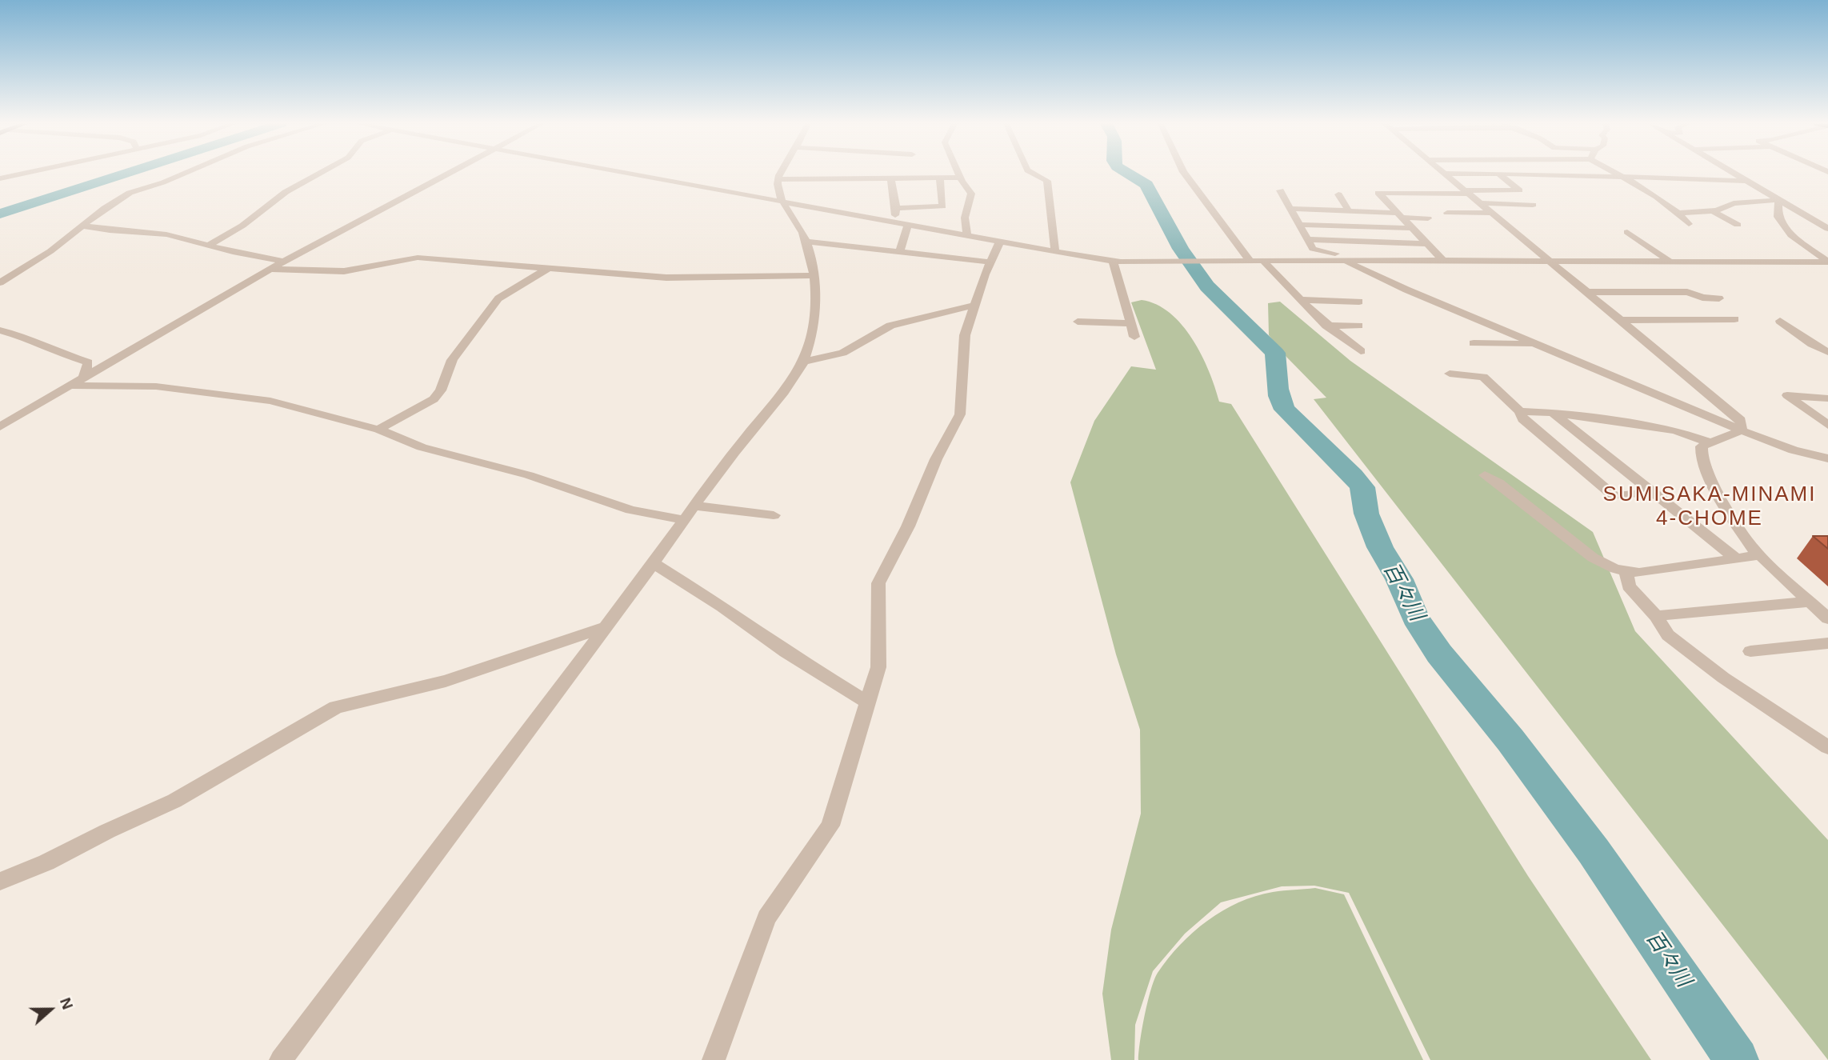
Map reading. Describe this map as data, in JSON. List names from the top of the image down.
{
  "districts": ["SUMISAKA-MINAMI 4-CHOME"],
  "water": ["百々川"],
  "north": "right"
}
